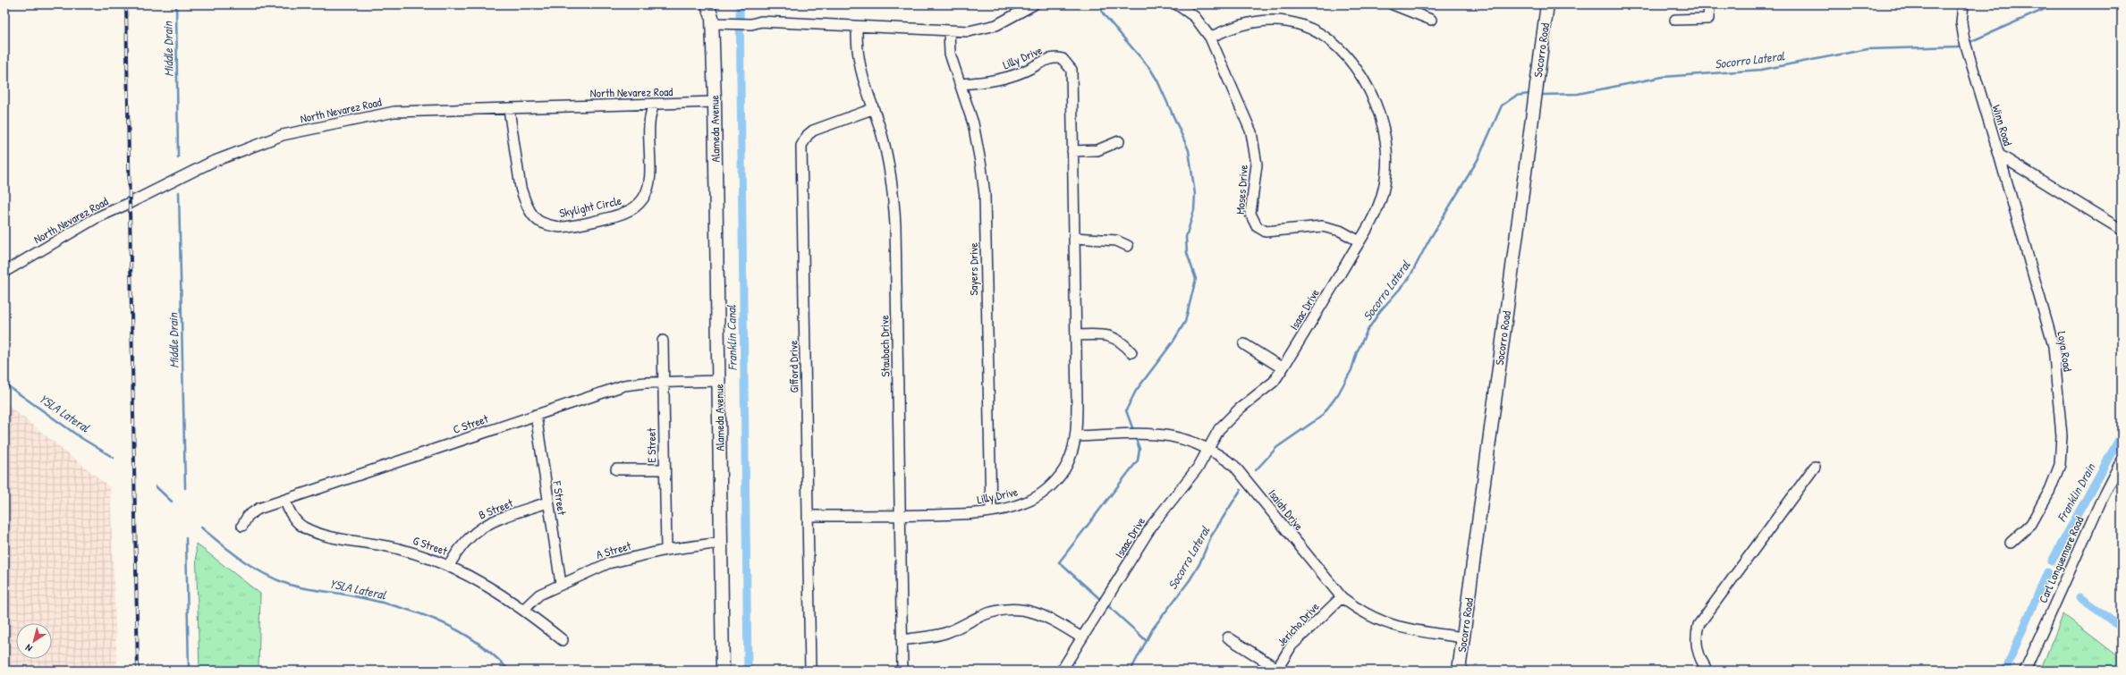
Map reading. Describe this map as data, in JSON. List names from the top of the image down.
{
  "streets": {
    "main road": ["Socorro Road", "Alameda Avenue"],
    "street": [
      "Lilly Drive",
      "North Nevarez Road",
      "Winn Road",
      "Moses Drive",
      "Skylight Circle",
      "Sayers Drive",
      "Isaac Drive",
      "Staubach Drive",
      "Loya Road",
      "Gifford Drive",
      "C Street",
      "E Street",
      "F Street",
      "B Street",
      "Isaiah Drive",
      "G Street",
      "A Street",
      "Carl Longuemare Road",
      "Jericho Drive"
    ]
  },
  "crossings": [
    ["Socorro Road", "Isaiah Drive"],
    ["Lilly Drive", "Sayers Drive"],
    ["Lilly Drive", "Staubach Drive"],
    ["Lilly Drive", "Gifford Drive"],
    ["Lilly Drive", "Isaiah Drive"],
    ["North Nevarez Road", "Alameda Avenue"],
    ["North Nevarez Road", "Skylight Circle"],
    ["Winn Road", "Loya Road"],
    ["Alameda Avenue", "C Street"],
    ["Alameda Avenue", "A Street"],
    ["Moses Drive", "Isaac Drive"],
    ["Isaac Drive", "Isaiah Drive"],
    ["Staubach Drive", "Gifford Drive"],
    ["C Street", "E Street"],
    ["C Street", "F Street"],
    ["C Street", "G Street"],
    ["E Street", "A Street"],
    ["F Street", "B Street"],
    ["F Street", "A Street"],
    ["B Street", "G Street"],
    ["Isaiah Drive", "Jericho Drive"],
    ["G Street", "A Street"]
  ],
  "water": [
    "Middle Drain",
    "Socorro Lateral",
    "Franklin Canal",
    "YSLA Lateral",
    "Franklin Drain"
  ],
  "north": "bottom left"
}
